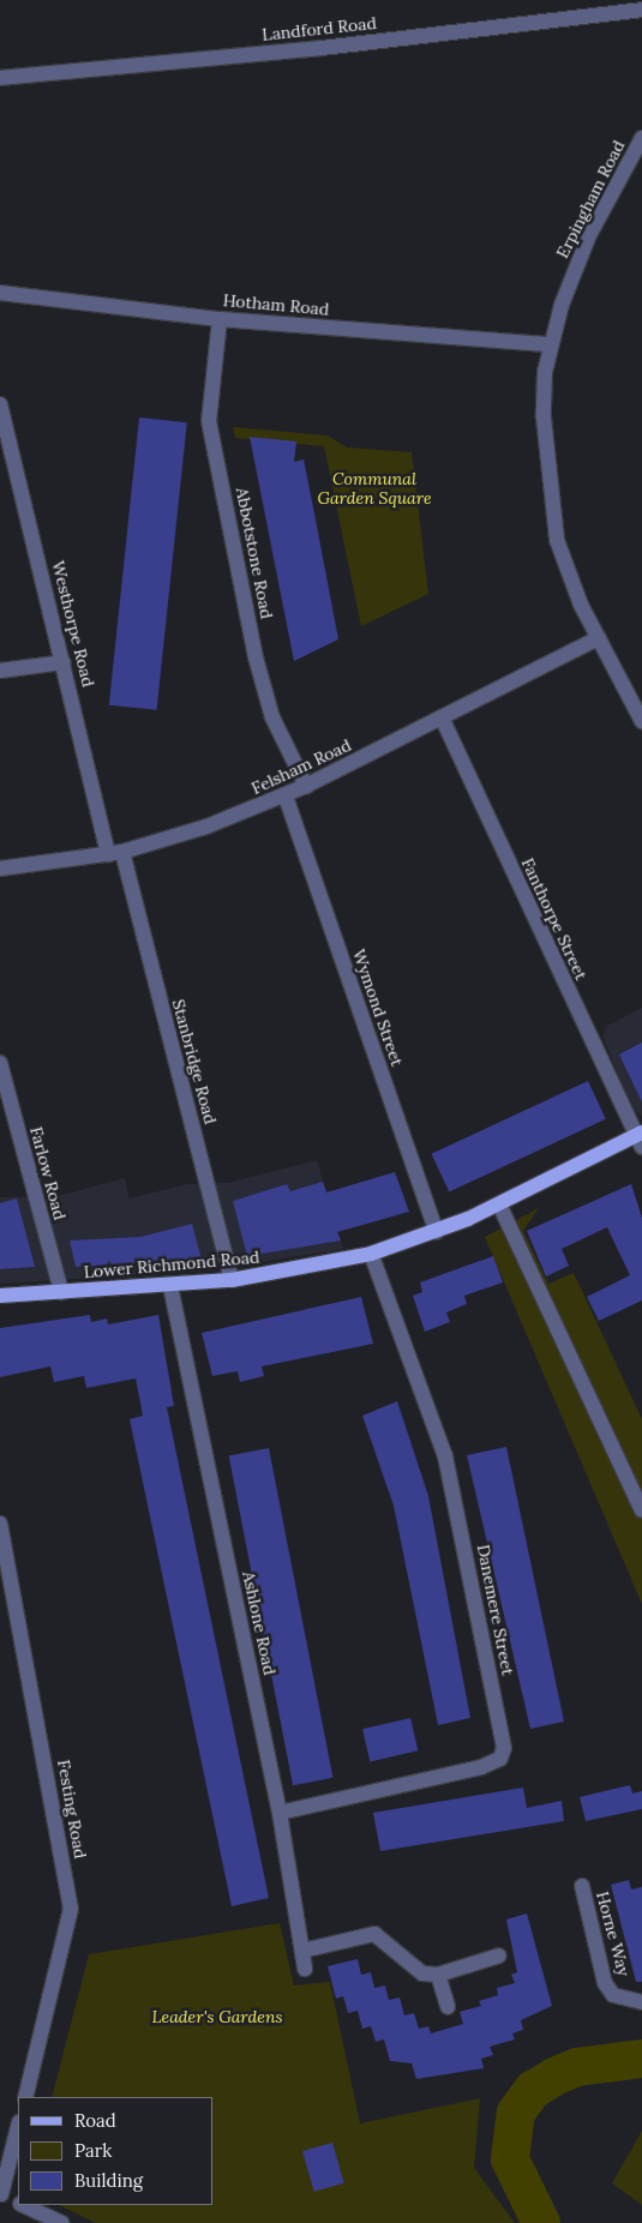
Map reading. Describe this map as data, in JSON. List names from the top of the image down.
{
  "streets": {
    "main road": ["Lower Richmond Road"],
    "street": [
      "Landford Road",
      "Erpingham Road",
      "Hotham Road",
      "Abbotstone Road",
      "Westhorpe Road",
      "Felsham Road",
      "Fanthorpe Street",
      "Wymond Street",
      "Stanbridge Road",
      "Farlow Road",
      "Danemere Street",
      "Ashlone Road",
      "Festing Road",
      "Horne Way"
    ]
  },
  "crossings": [
    ["Erpingham Road", "Hotham Road"],
    ["Erpingham Road", "Felsham Road"],
    ["Hotham Road", "Abbotstone Road"],
    ["Abbotstone Road", "Felsham Road"],
    ["Westhorpe Road", "Felsham Road"],
    ["Westhorpe Road", "Stanbridge Road"],
    ["Felsham Road", "Fanthorpe Street"],
    ["Felsham Road", "Wymond Street"],
    ["Felsham Road", "Stanbridge Road"],
    ["Fanthorpe Street", "Lower Richmond Road"],
    ["Wymond Street", "Lower Richmond Road"],
    ["Stanbridge Road", "Lower Richmond Road"],
    ["Farlow Road", "Lower Richmond Road"],
    ["Lower Richmond Road", "Danemere Street"],
    ["Lower Richmond Road", "Ashlone Road"],
    ["Danemere Street", "Ashlone Road"]
  ],
  "parks": ["Communal Garden Square", "Leader's Gardens"],
  "legend": ["Road", "Park", "Building"]
}
